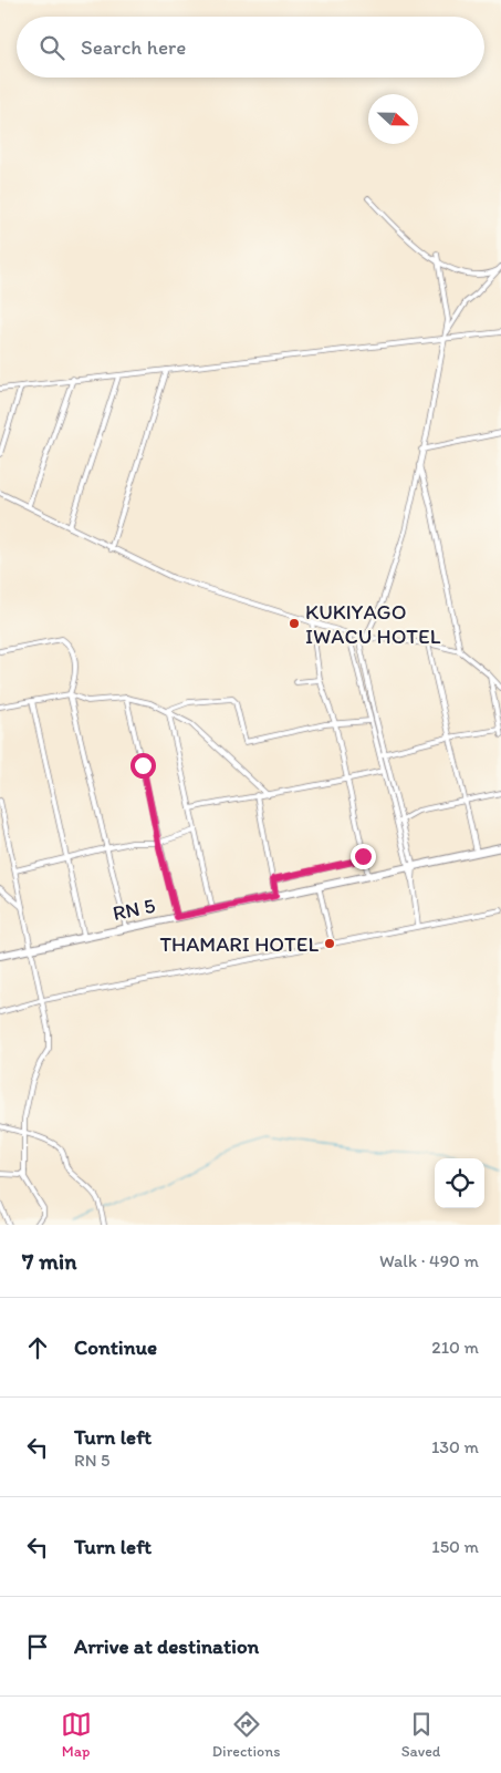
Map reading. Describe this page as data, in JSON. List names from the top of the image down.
{
  "streets": {
    "main road": ["RN 5"]
  },
  "places": ["KUKIYAGO IWACU HOTEL", "THAMARI HOTEL"],
  "north": "right",
  "page": {
    "search": "Search here",
    "heading": ["7 min", "Walk · 490 m"],
    "list": [
      ["Continue", "210 m"],
      ["Turn left", "RN 5", "130 m"],
      ["Turn left", "150 m"],
      "Arrive at destination"
    ],
    "nav": ["Map", "Directions", "Saved"]
  }
}
